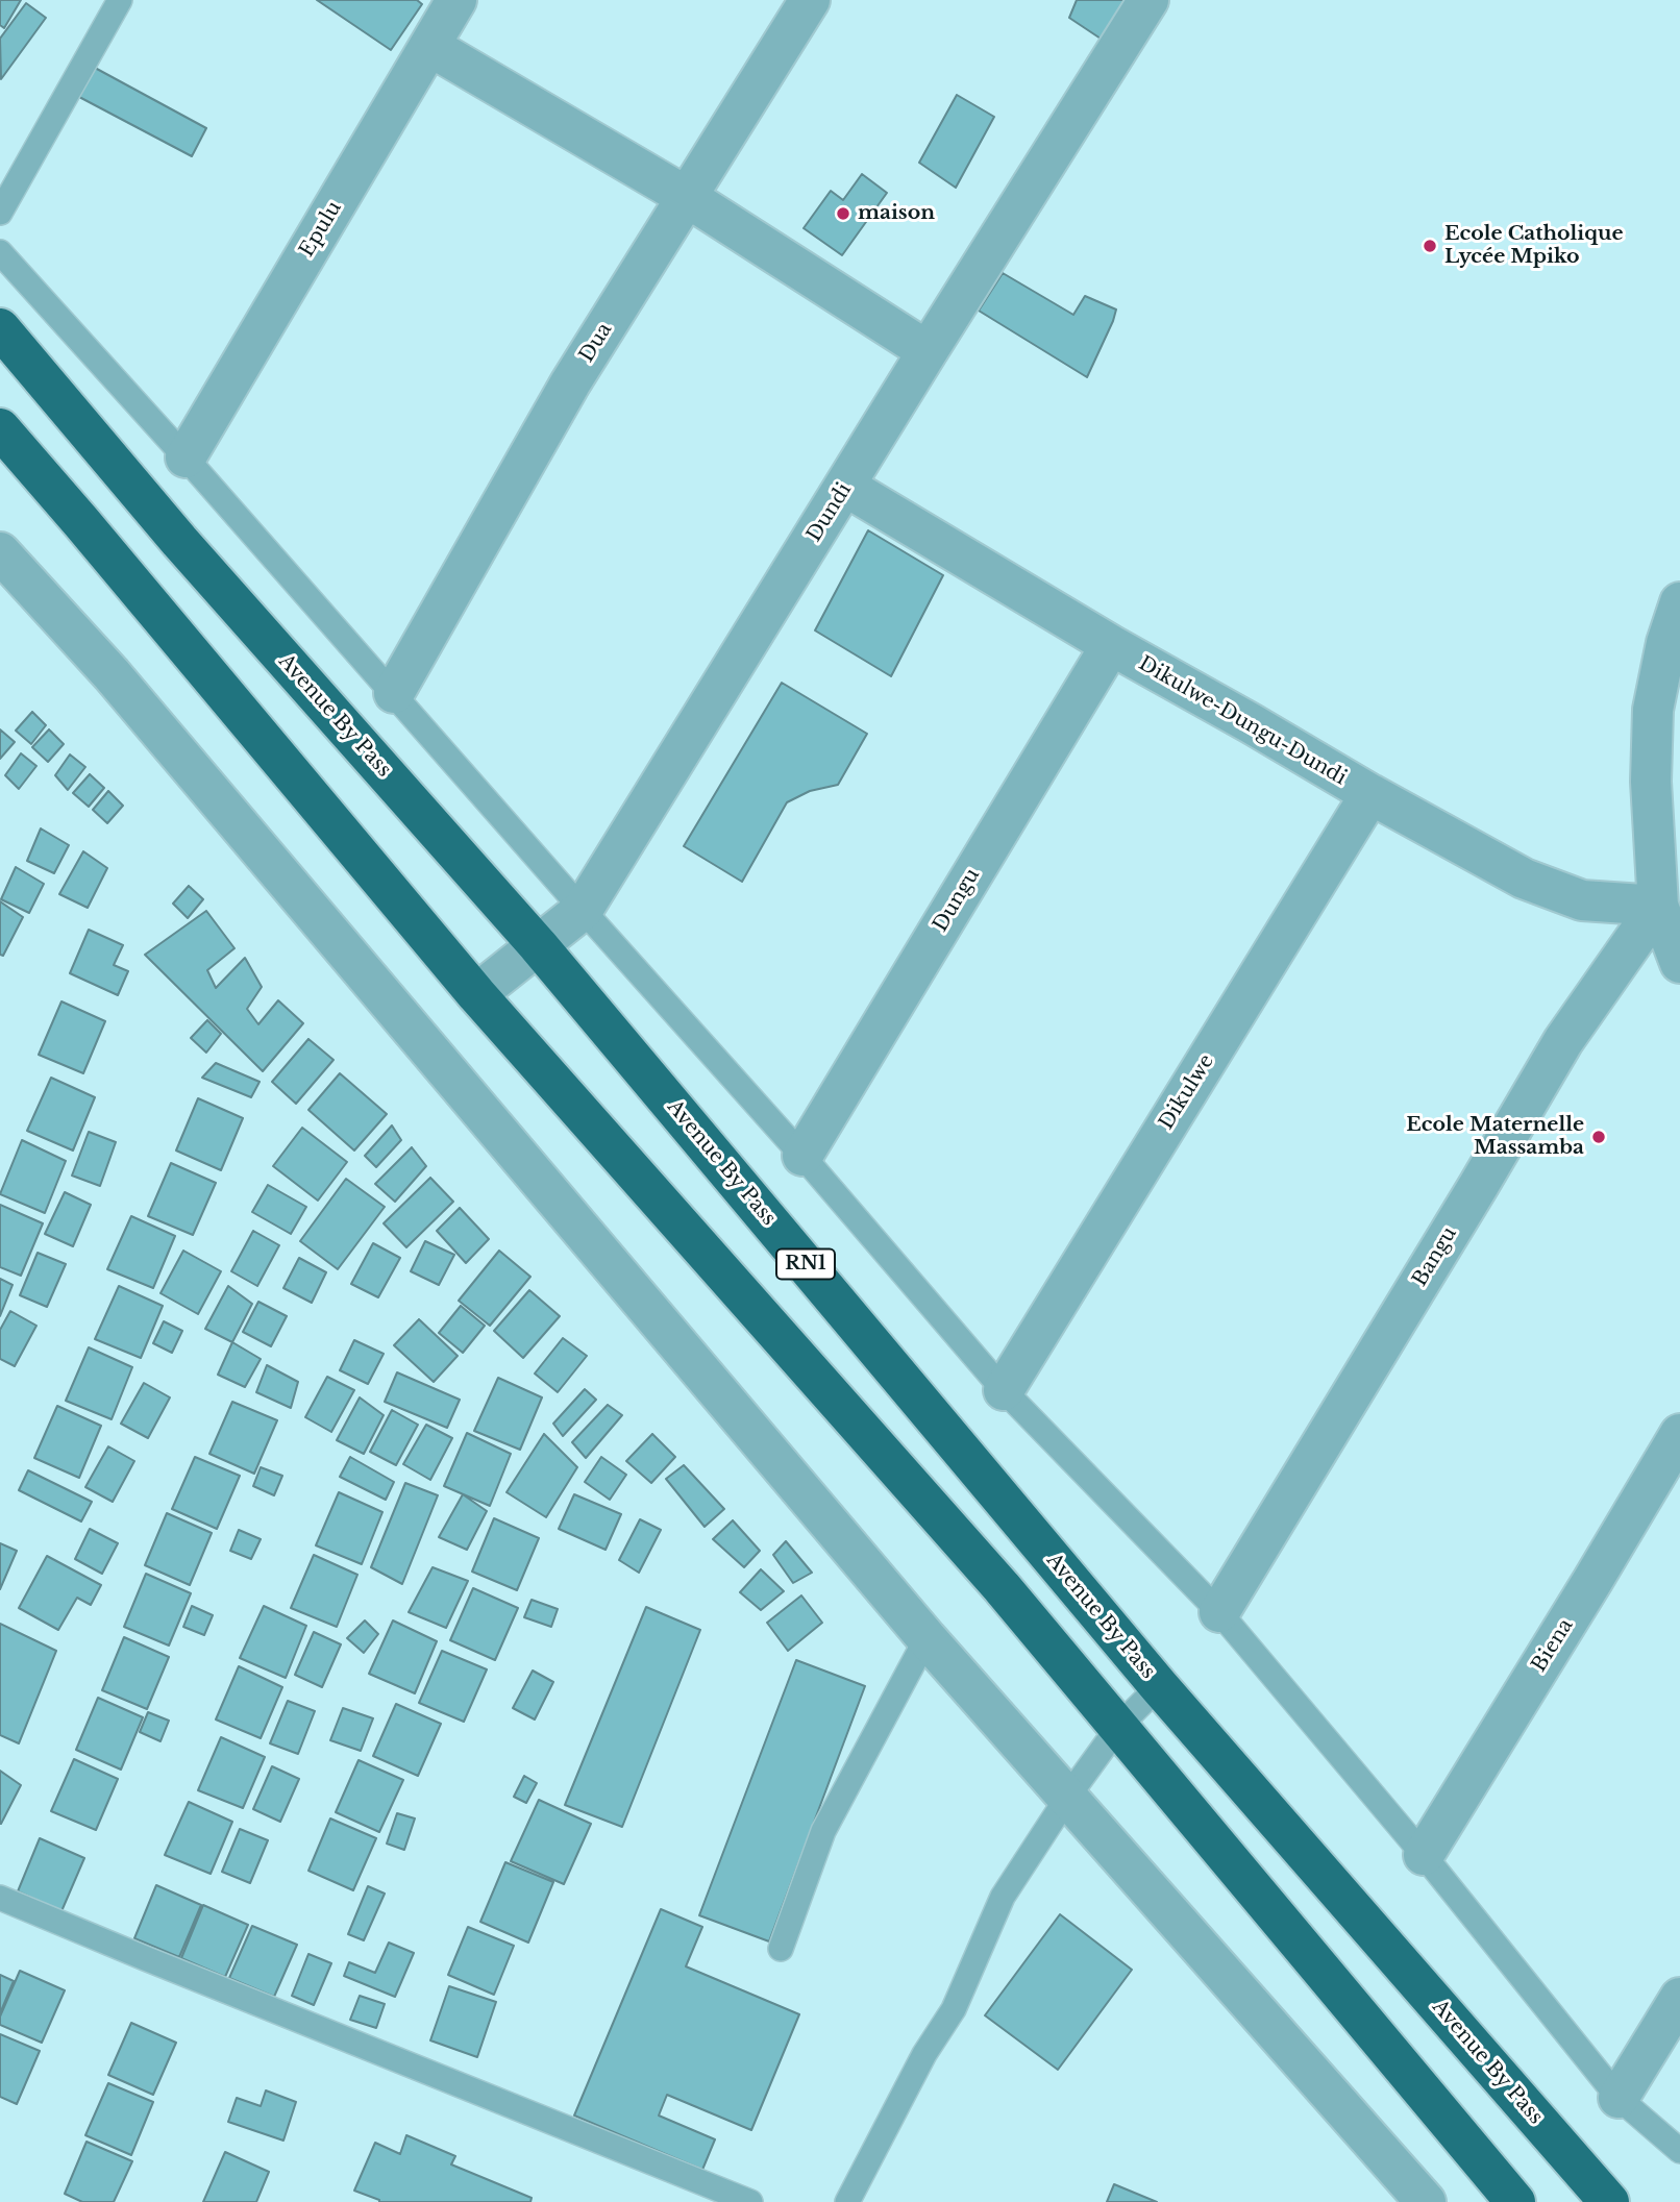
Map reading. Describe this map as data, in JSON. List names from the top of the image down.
{
  "streets": {
    "highway": ["Avenue By Pass", "RN1"],
    "street": [
      "Epulu",
      "Dua",
      "Dundi",
      "Dikulwe-Dungu-Dundi",
      "Dungu",
      "Dikulwe",
      "Bangu",
      "Biena"
    ]
  },
  "crossings": [
    ["Dundi", "Avenue By Pass"],
    ["Dundi", "Dikulwe-Dungu-Dundi"],
    ["Dikulwe-Dungu-Dundi", "Dungu"],
    ["Dikulwe-Dungu-Dundi", "Dikulwe"],
    ["Dikulwe-Dungu-Dundi", "Bangu"]
  ],
  "places": ["maison", "Ecole Catholique Lycée Mpiko", "Ecole Maternelle Massamba"]
}
